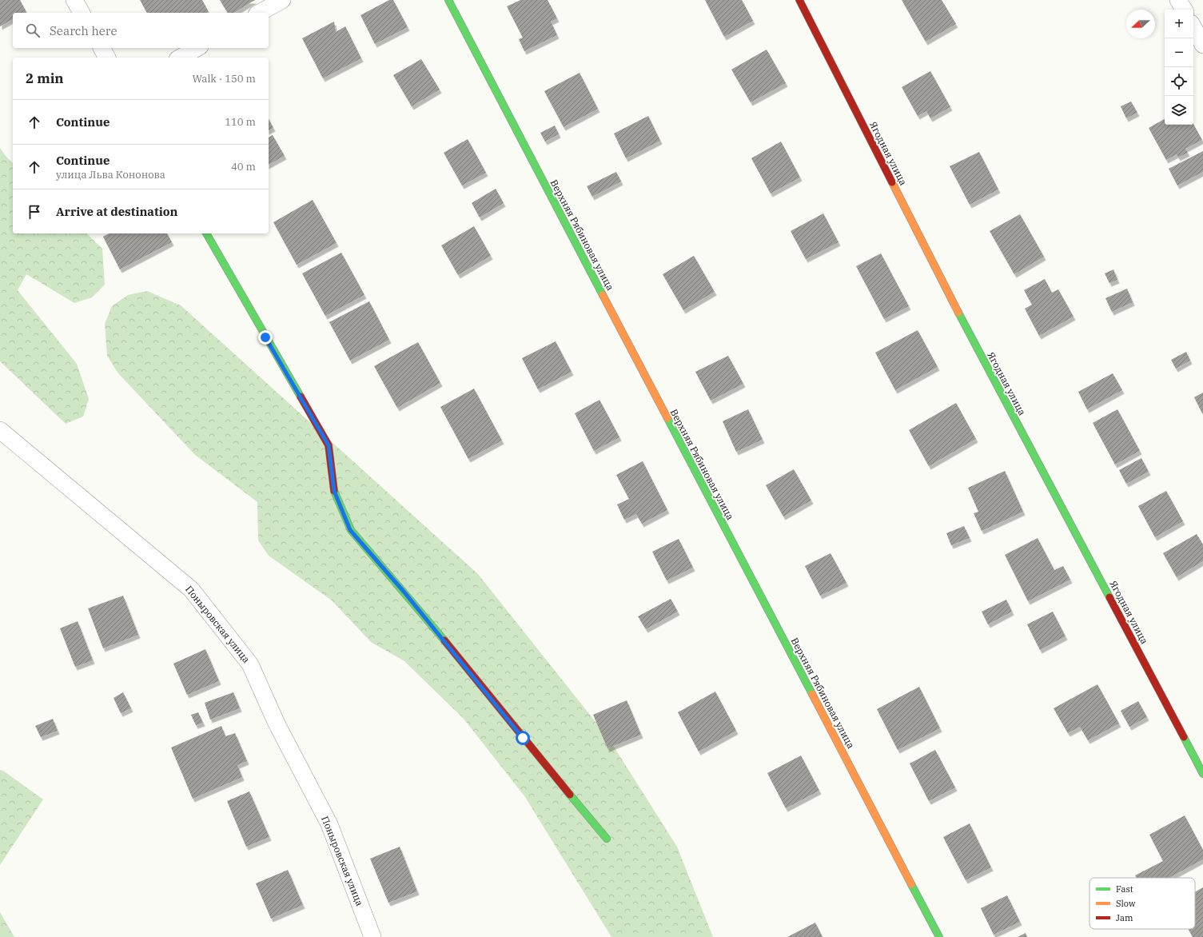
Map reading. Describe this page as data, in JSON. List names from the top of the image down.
{
  "streets": {
    "street": ["Ягодная улица", "Верхняя Рябиновая улица", "Поныровская улица"]
  },
  "legend": ["Fast", "Slow", "Jam"],
  "north": "left",
  "page": {
    "map_buttons": ["+", "−"],
    "search": "Search here",
    "heading": ["2 min", "Walk · 150 m"],
    "list": [
      ["Continue", "110 m"],
      ["Continue", "улица Льва Кононова", "40 m"],
      "Arrive at destination"
    ]
  }
}
